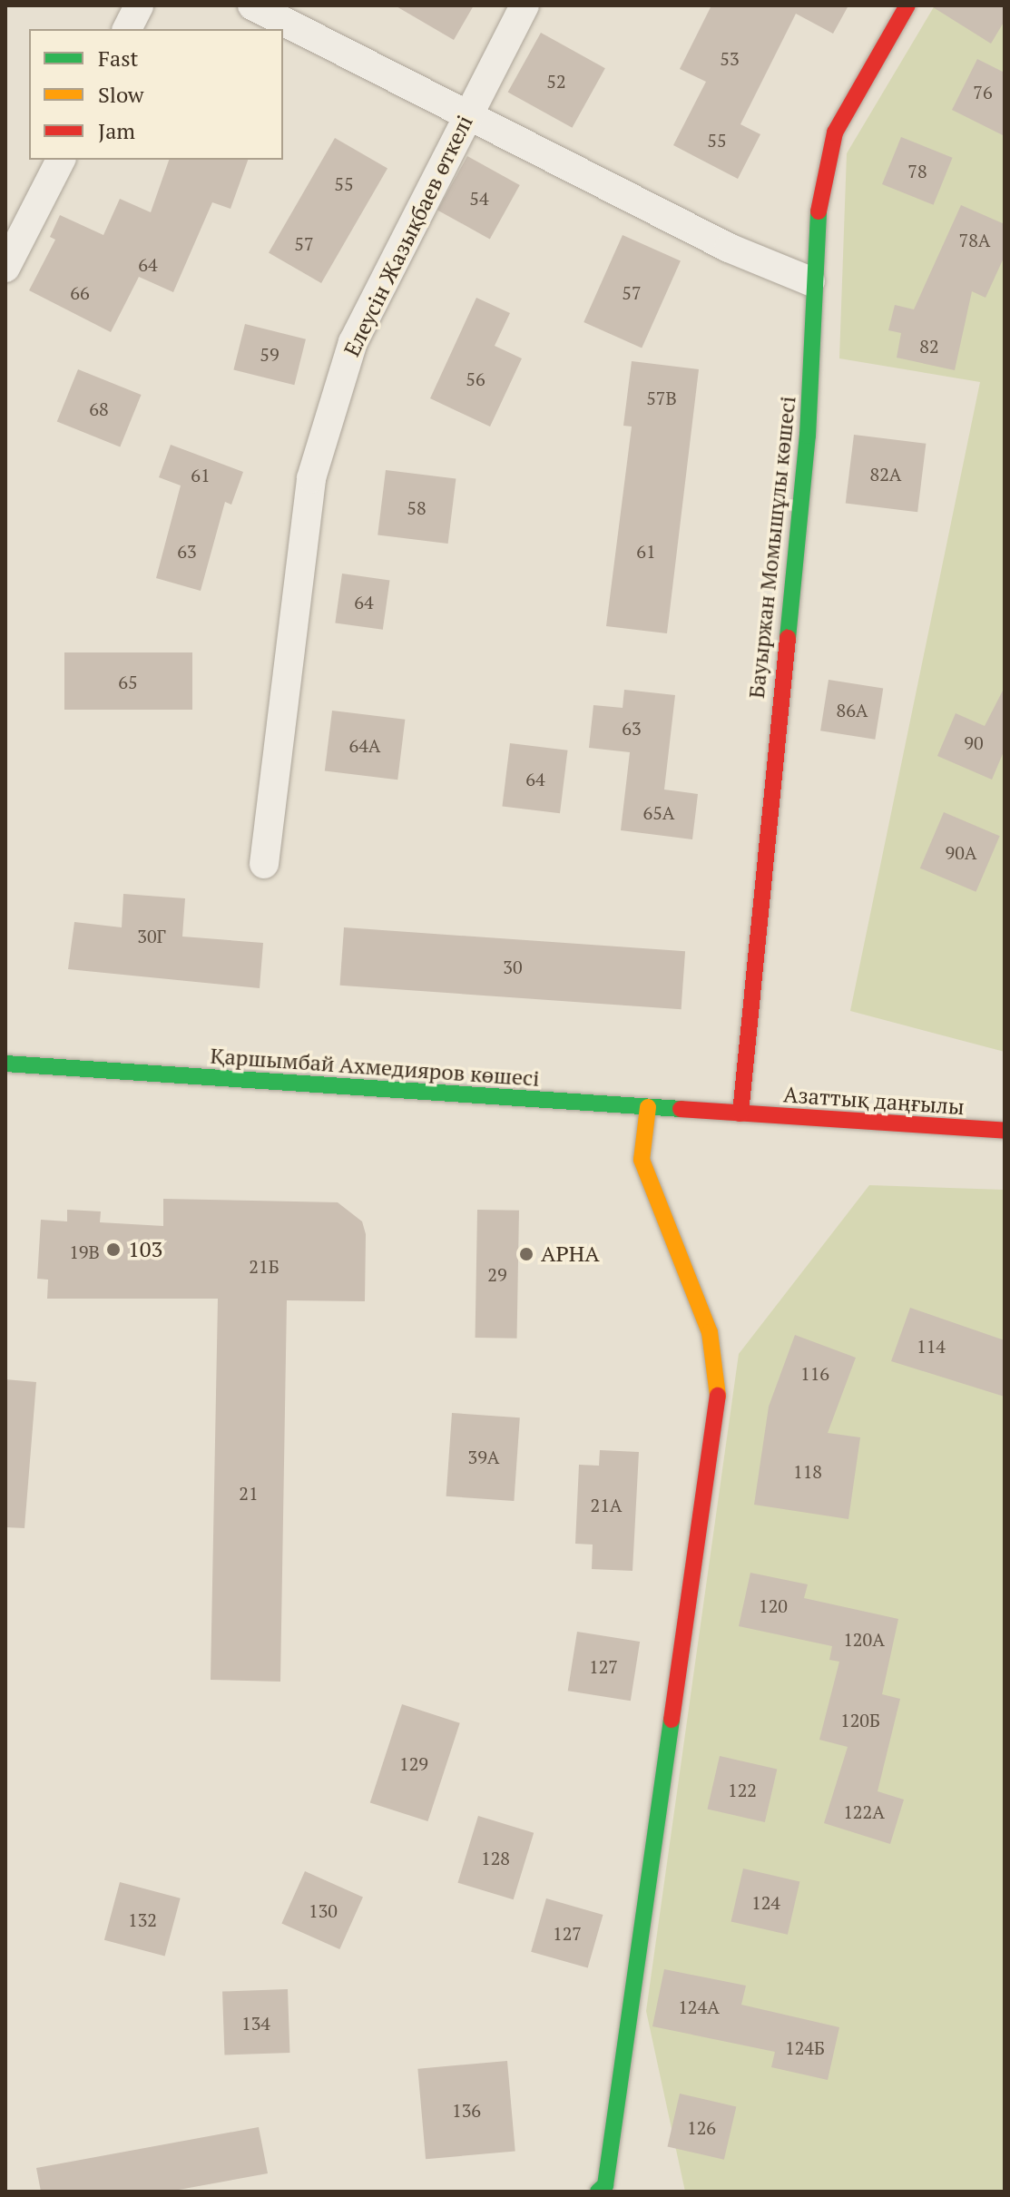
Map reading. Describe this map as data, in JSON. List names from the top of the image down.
{
  "streets": {
    "street": [
      "Елеусін Жазықбаев өткелі",
      "Бауыржан Момышұлы көшесі",
      "Қаршымбай Ахмедияров көшесі",
      "Азаттық даңғылы"
    ]
  },
  "crossings": [
    ["Бауыржан Момышұлы көшесі", "Қаршымбай Ахмедияров көшесі"],
    ["Бауыржан Момышұлы көшесі", "Азаттық даңғылы"],
    ["Қаршымбай Ахмедияров көшесі", "Азаттық даңғылы"]
  ],
  "places": ["103", "АРНА"],
  "house_numbers": [
    "53",
    "52",
    "76",
    "55",
    "78",
    "55",
    "54",
    "78А",
    "57",
    "64",
    "66",
    "57",
    "82",
    "59",
    "56",
    "57В",
    "68",
    "82А",
    "61",
    "58",
    "63",
    "61",
    "64",
    "65",
    "86А",
    "63",
    "90",
    "64А",
    "64",
    "65А",
    "90А",
    "30Г",
    "30",
    "19В",
    "21Б",
    "29",
    "114",
    "116",
    "39А",
    "118",
    "21",
    "21А",
    "120",
    "120А",
    "127",
    "120Б",
    "129",
    "122",
    "122А",
    "128",
    "124",
    "130",
    "132",
    "127",
    "124А",
    "134",
    "124Б",
    "136",
    "126"
  ],
  "legend": ["Fast", "Slow", "Jam"]
}
